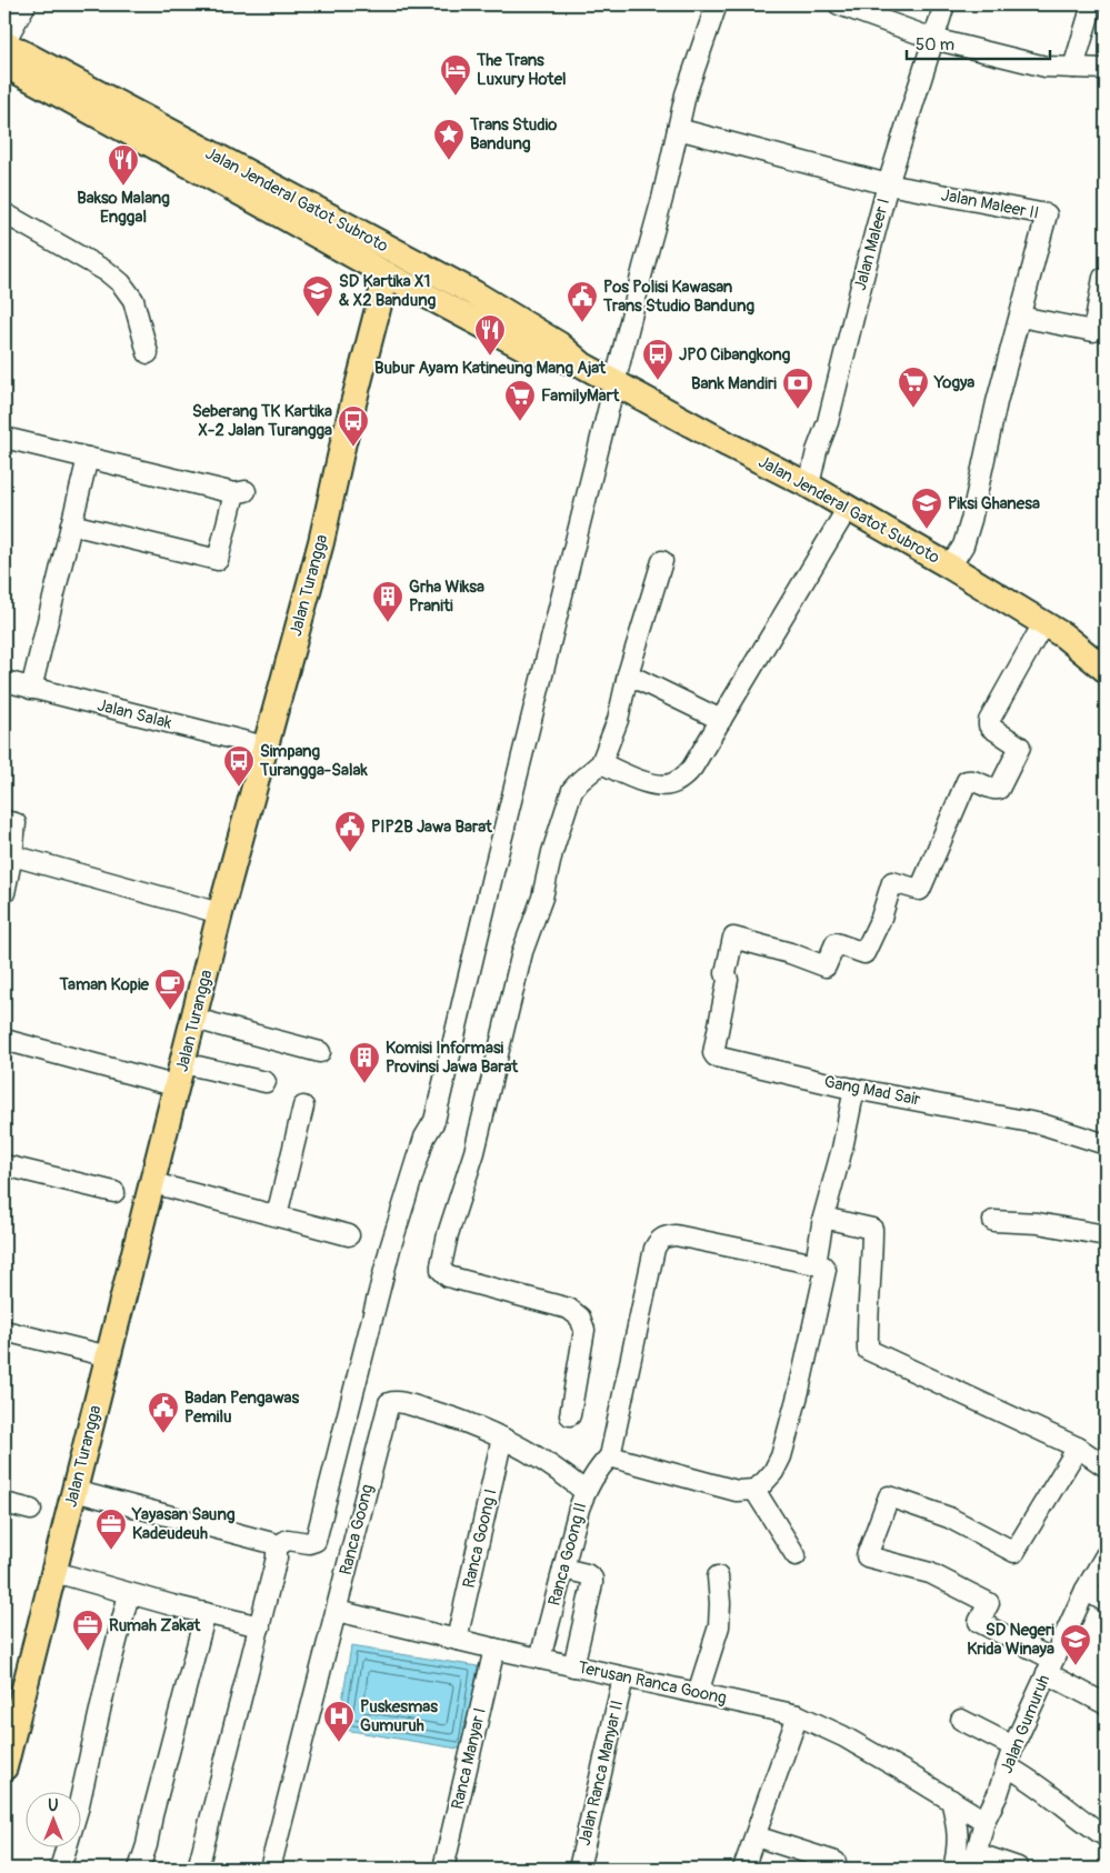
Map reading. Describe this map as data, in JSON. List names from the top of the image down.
{
  "streets": {
    "main road": ["Jalan Jenderal Gatot Subroto", "Jalan Turangga"],
    "street": [
      "Jalan Maleer II",
      "Jalan Maleer I",
      "Jalan Salak",
      "Gang Mad Sair",
      "Ranca Goong",
      "Ranca Goong I",
      "Ranca Goong II",
      "Terusan Ranca Goong",
      "Jalan Gumuruh",
      "Ranca Manyar I",
      "Jalan Ranca Manyar II"
    ]
  },
  "crossings": [
    ["Jalan Jenderal Gatot Subroto", "Jalan Maleer II"],
    ["Jalan Jenderal Gatot Subroto", "Jalan Maleer I"],
    ["Jalan Jenderal Gatot Subroto", "Jalan Turangga"],
    ["Jalan Jenderal Gatot Subroto", "Gang Mad Sair"],
    ["Jalan Maleer II", "Jalan Maleer I"],
    ["Jalan Turangga", "Jalan Salak"],
    ["Ranca Goong", "Ranca Goong I"],
    ["Ranca Goong", "Ranca Goong II"],
    ["Ranca Goong", "Terusan Ranca Goong"],
    ["Ranca Goong I", "Terusan Ranca Goong"],
    ["Ranca Goong II", "Terusan Ranca Goong"],
    ["Terusan Ranca Goong", "Jalan Gumuruh"],
    ["Terusan Ranca Goong", "Ranca Manyar I"],
    ["Terusan Ranca Goong", "Jalan Ranca Manyar II"]
  ],
  "places": {
    "hotel": ["The Trans Luxury Hotel"],
    "place": ["Trans Studio Bandung"],
    "restaurant": ["Bakso Malang Enggal", "Bubur Ayam Katineung Mang Ajat"],
    "school or university": ["SD Kartika X1 & X2 Bandung", "Piksi Ghanesa", "SD Negeri Krida Winaya"],
    "public building": ["Pos Polisi Kawasan Trans Studio Bandung", "PIP2B Jawa Barat", "Badan Pengawas Pemilu"],
    "bus stop": ["JPO Cibangkong", "Seberang TK Kartika X-2 Jalan Turangga", "Simpang Turangga-Salak"],
    "supermarket": ["Yogya", "FamilyMart"],
    "bank": ["Bank Mandiri"],
    "building": ["Grha Wiksa Praniti", "Komisi Informasi Provinsi Jawa Barat"],
    "cafe": ["Taman Kopie"],
    "office": ["Yayasan Saung Kadeudeuh", "Rumah Zakat"],
    "hospital": ["Puskesmas Gumuruh"]
  },
  "scale_bar": "50 m",
  "north": "top"
}
